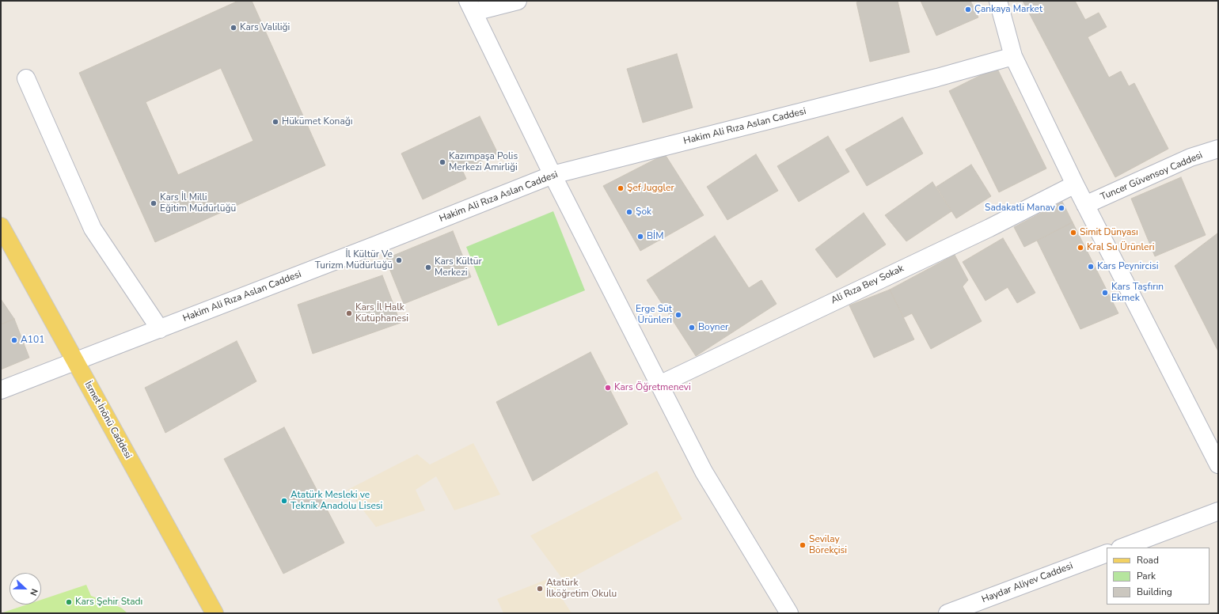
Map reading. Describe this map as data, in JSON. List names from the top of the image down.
{
  "streets": {
    "main road": ["İsmet İnönü Caddesi"],
    "street": [
      "Hakim Ali Rıza Aslan Caddesi",
      "Tuncer Güvensoy Caddesi",
      "Ali Rıza Bey Sokak",
      "Haydar Aliyev Caddesi"
    ]
  },
  "crossings": [
    ["Hakim Ali Rıza Aslan Caddesi", "İsmet İnönü Caddesi"]
  ],
  "places": [
    "Çankaya Market",
    "Kars Valiliği",
    "Hükümet Konağı",
    "Kazımpaşa Polis Merkezi Amirliği",
    "Şef Juggler",
    "Kars İl Milli Eğitim Müdürlüğü",
    "Sadakatli Manav",
    "Şok",
    "Simit Dünyası",
    "BİM",
    "Kral Su Ürünleri",
    "İl Kültür Ve Turizm Müdürlüğü",
    "Kars Peynircisi",
    "Kars Kültür Merkezi",
    "Kars Taşfırın Ekmek",
    "Kars İl Halk Kütüphanesi",
    "Erge Süt Ürünleri",
    "Boyner",
    "A101",
    "Kars Öğretmenevi",
    "Atatürk Mesleki ve Teknik Anadolu Lisesi",
    "Sevilay Börekçisi",
    "Atatürk İlköğretim Okulu",
    "Kars Şehir Stadı"
  ],
  "legend": ["Road", "Park", "Building"],
  "north": "right"
}
